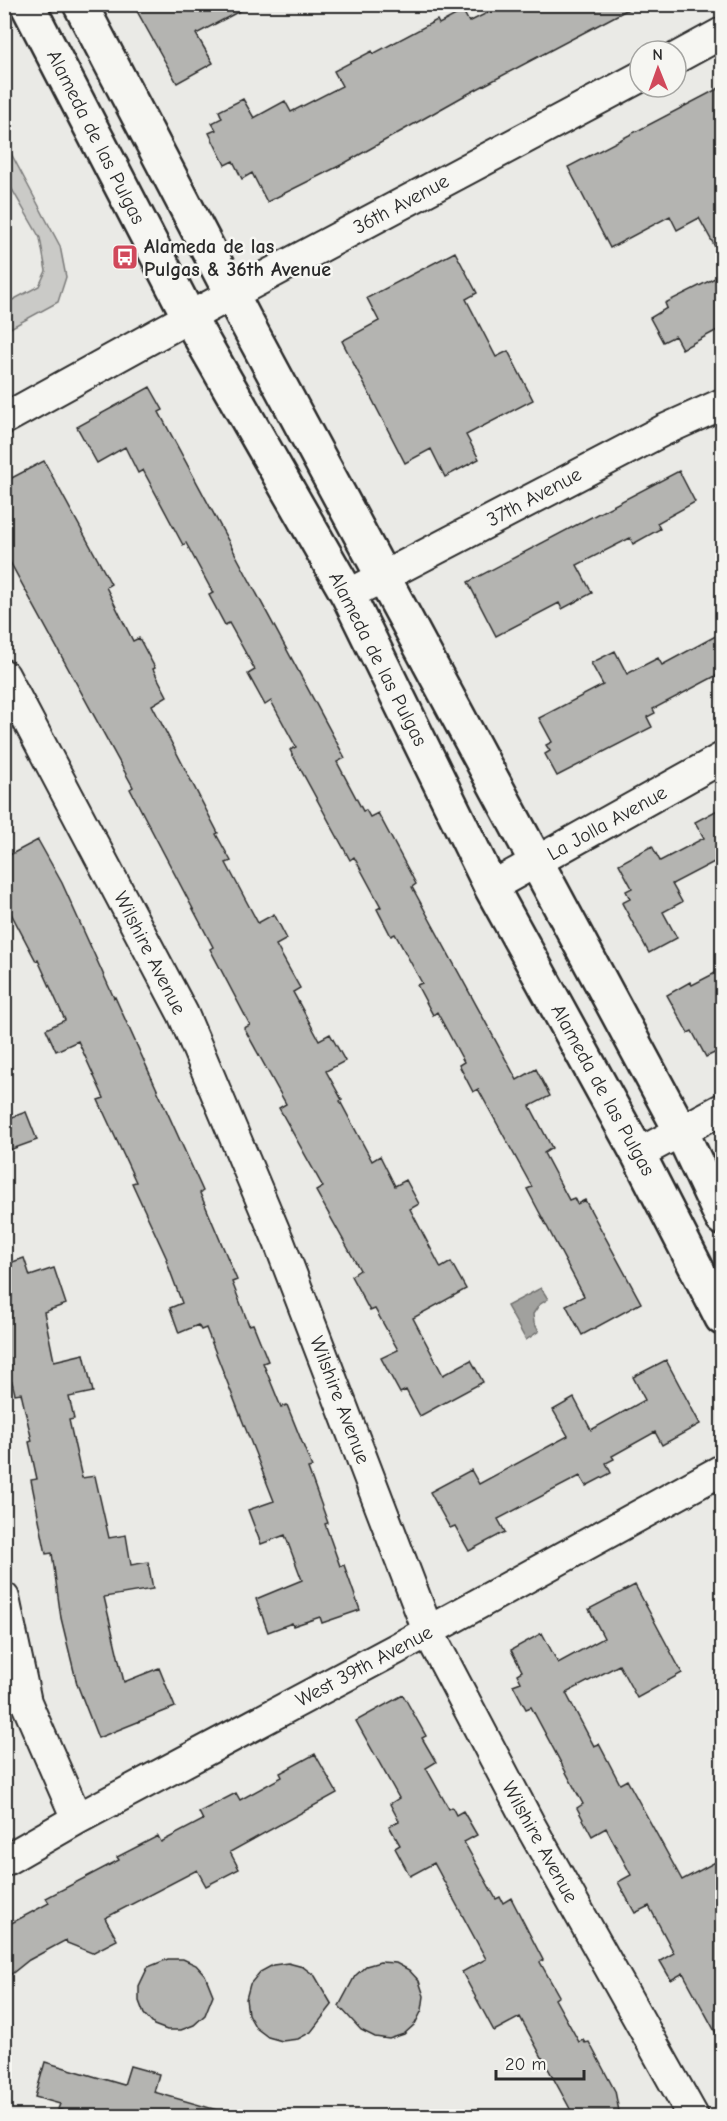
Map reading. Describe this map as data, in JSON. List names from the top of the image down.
{
  "streets": {
    "main road": ["Alameda de las Pulgas"],
    "street": [
      "36th Avenue",
      "37th Avenue",
      "La Jolla Avenue",
      "Wilshire Avenue",
      "West 39th Avenue"
    ]
  },
  "crossings": [
    ["Alameda de las Pulgas", "36th Avenue"],
    ["Alameda de las Pulgas", "37th Avenue"],
    ["Alameda de las Pulgas", "La Jolla Avenue"],
    ["Wilshire Avenue", "West 39th Avenue"]
  ],
  "places": {
    "bus stop": ["Alameda de las Pulgas & 36th Avenue"]
  },
  "scale_bar": "20 m",
  "north": "top"
}
